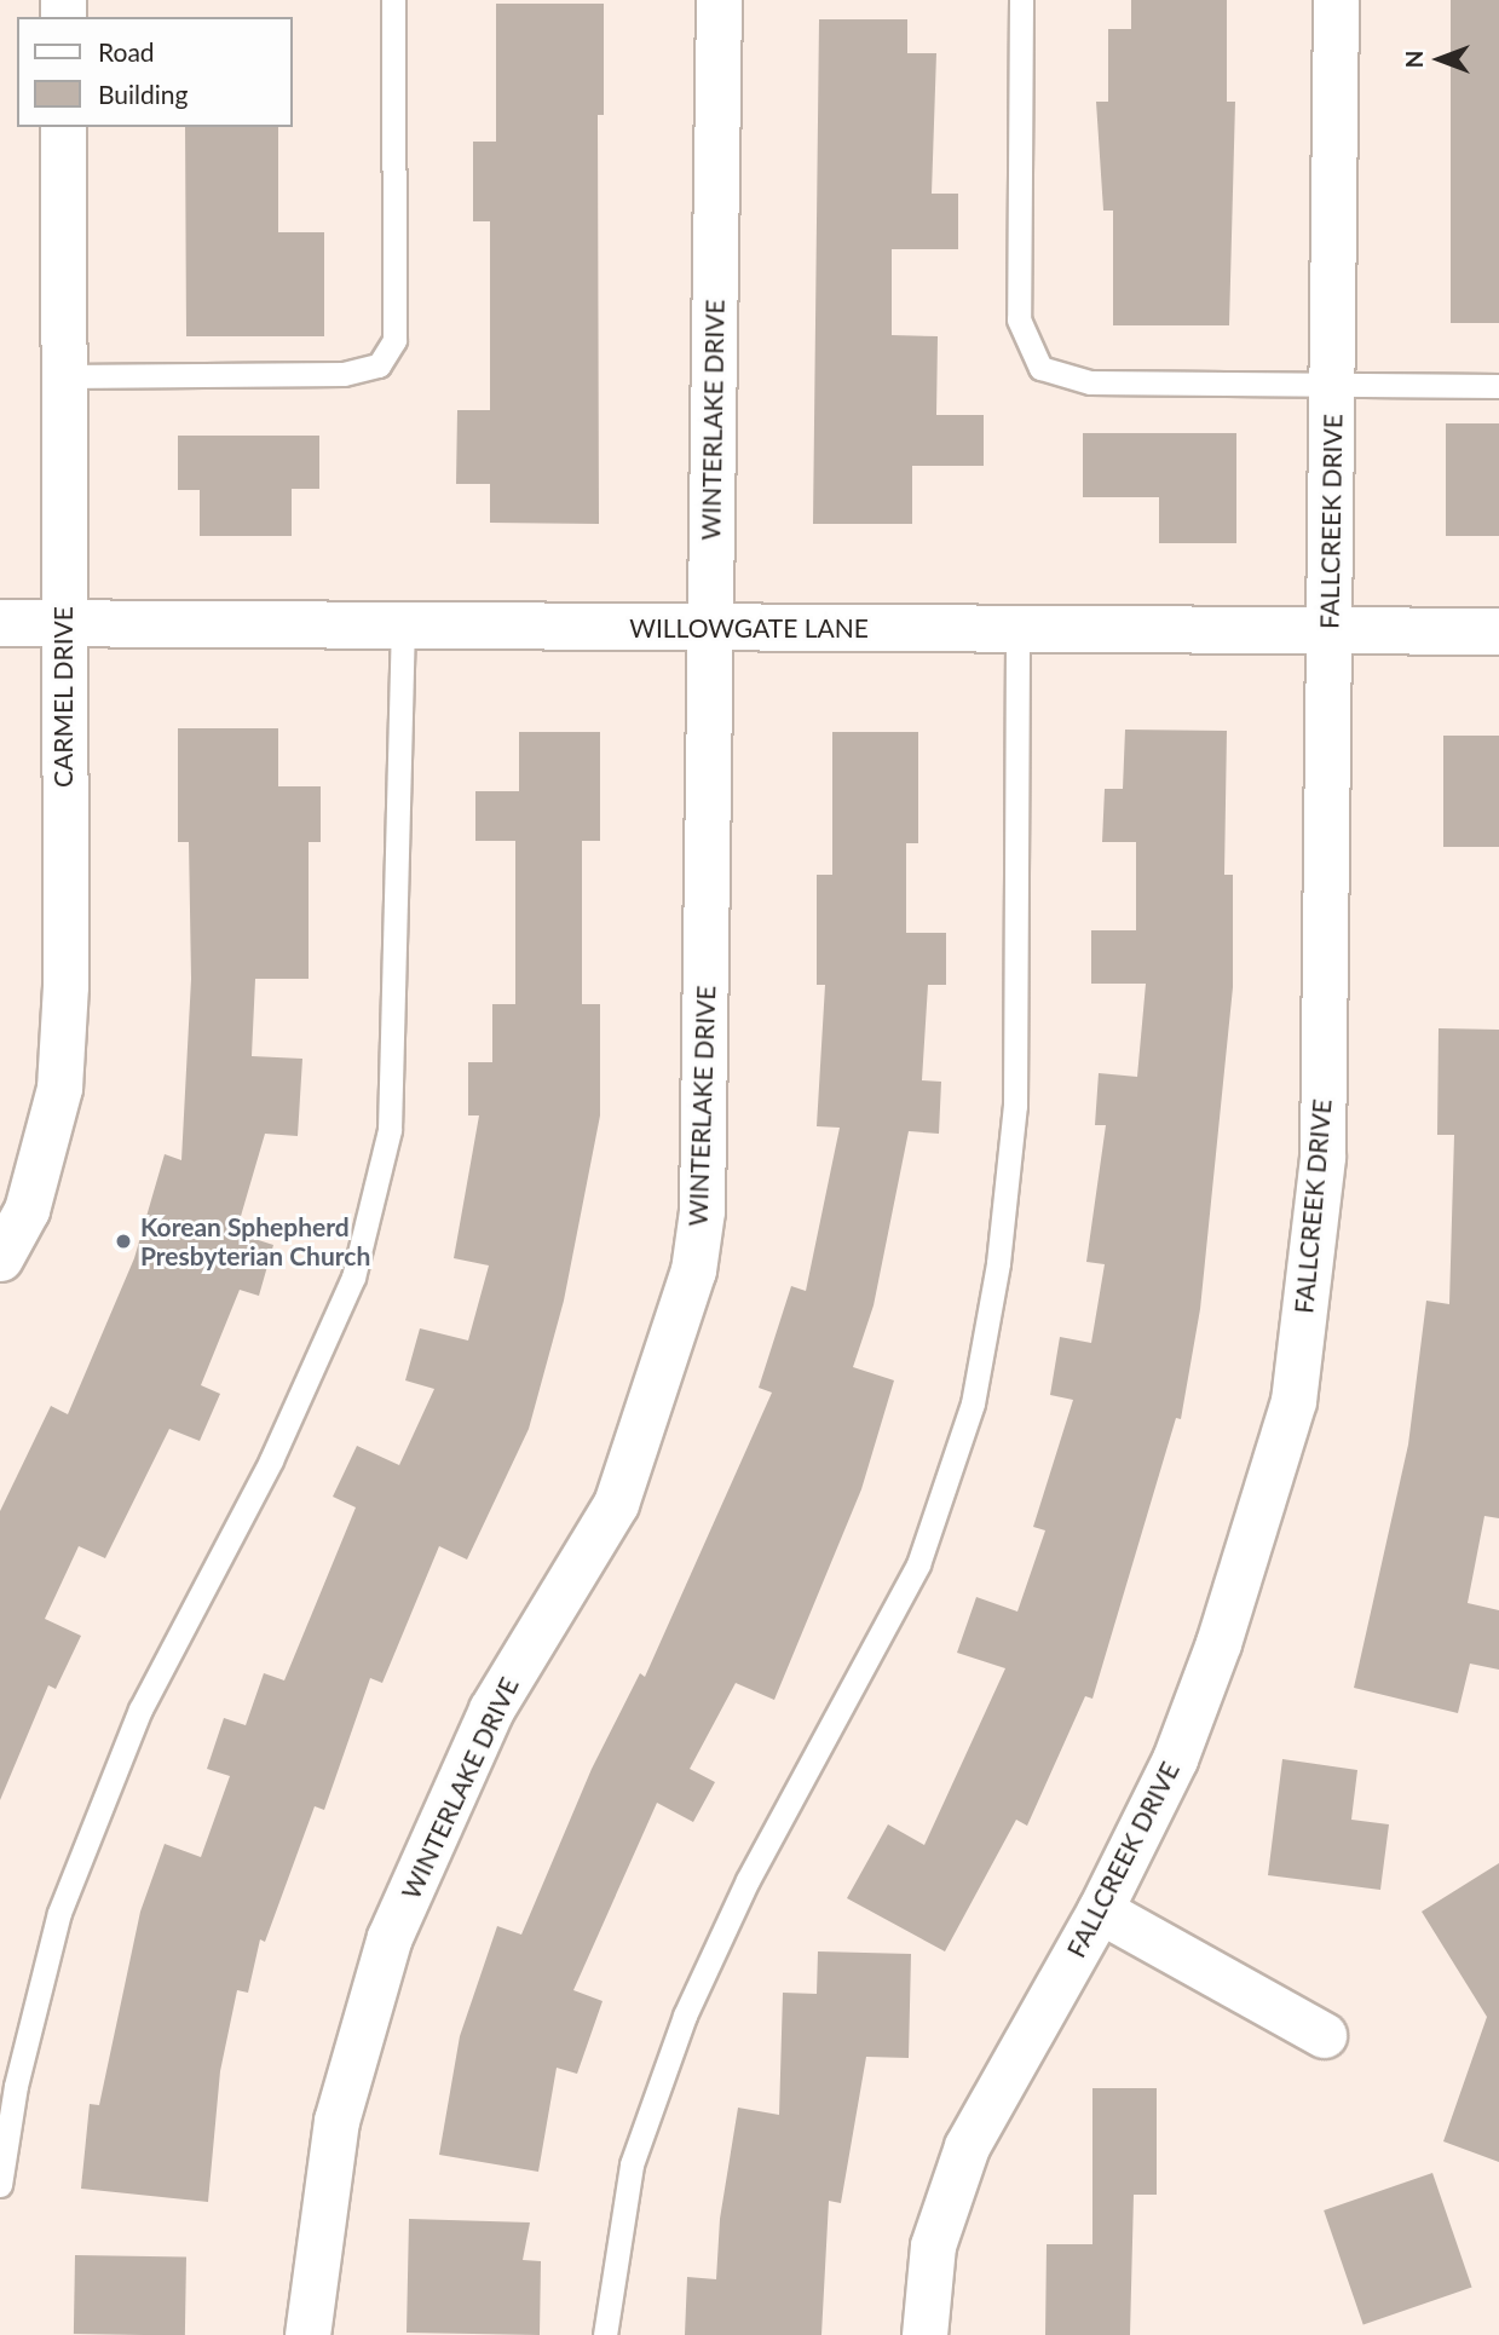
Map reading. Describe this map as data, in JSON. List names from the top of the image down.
{
  "streets": {
    "street": [
      "WINTERLAKE DRIVE",
      "FALLCREEK DRIVE",
      "WILLOWGATE LANE",
      "CARMEL DRIVE"
    ]
  },
  "crossings": [
    ["WINTERLAKE DRIVE", "WILLOWGATE LANE"],
    ["FALLCREEK DRIVE", "WILLOWGATE LANE"],
    ["WILLOWGATE LANE", "CARMEL DRIVE"]
  ],
  "places": ["Korean Sphepherd Presbyterian Church"],
  "legend": ["Road", "Building"],
  "north": "left"
}
